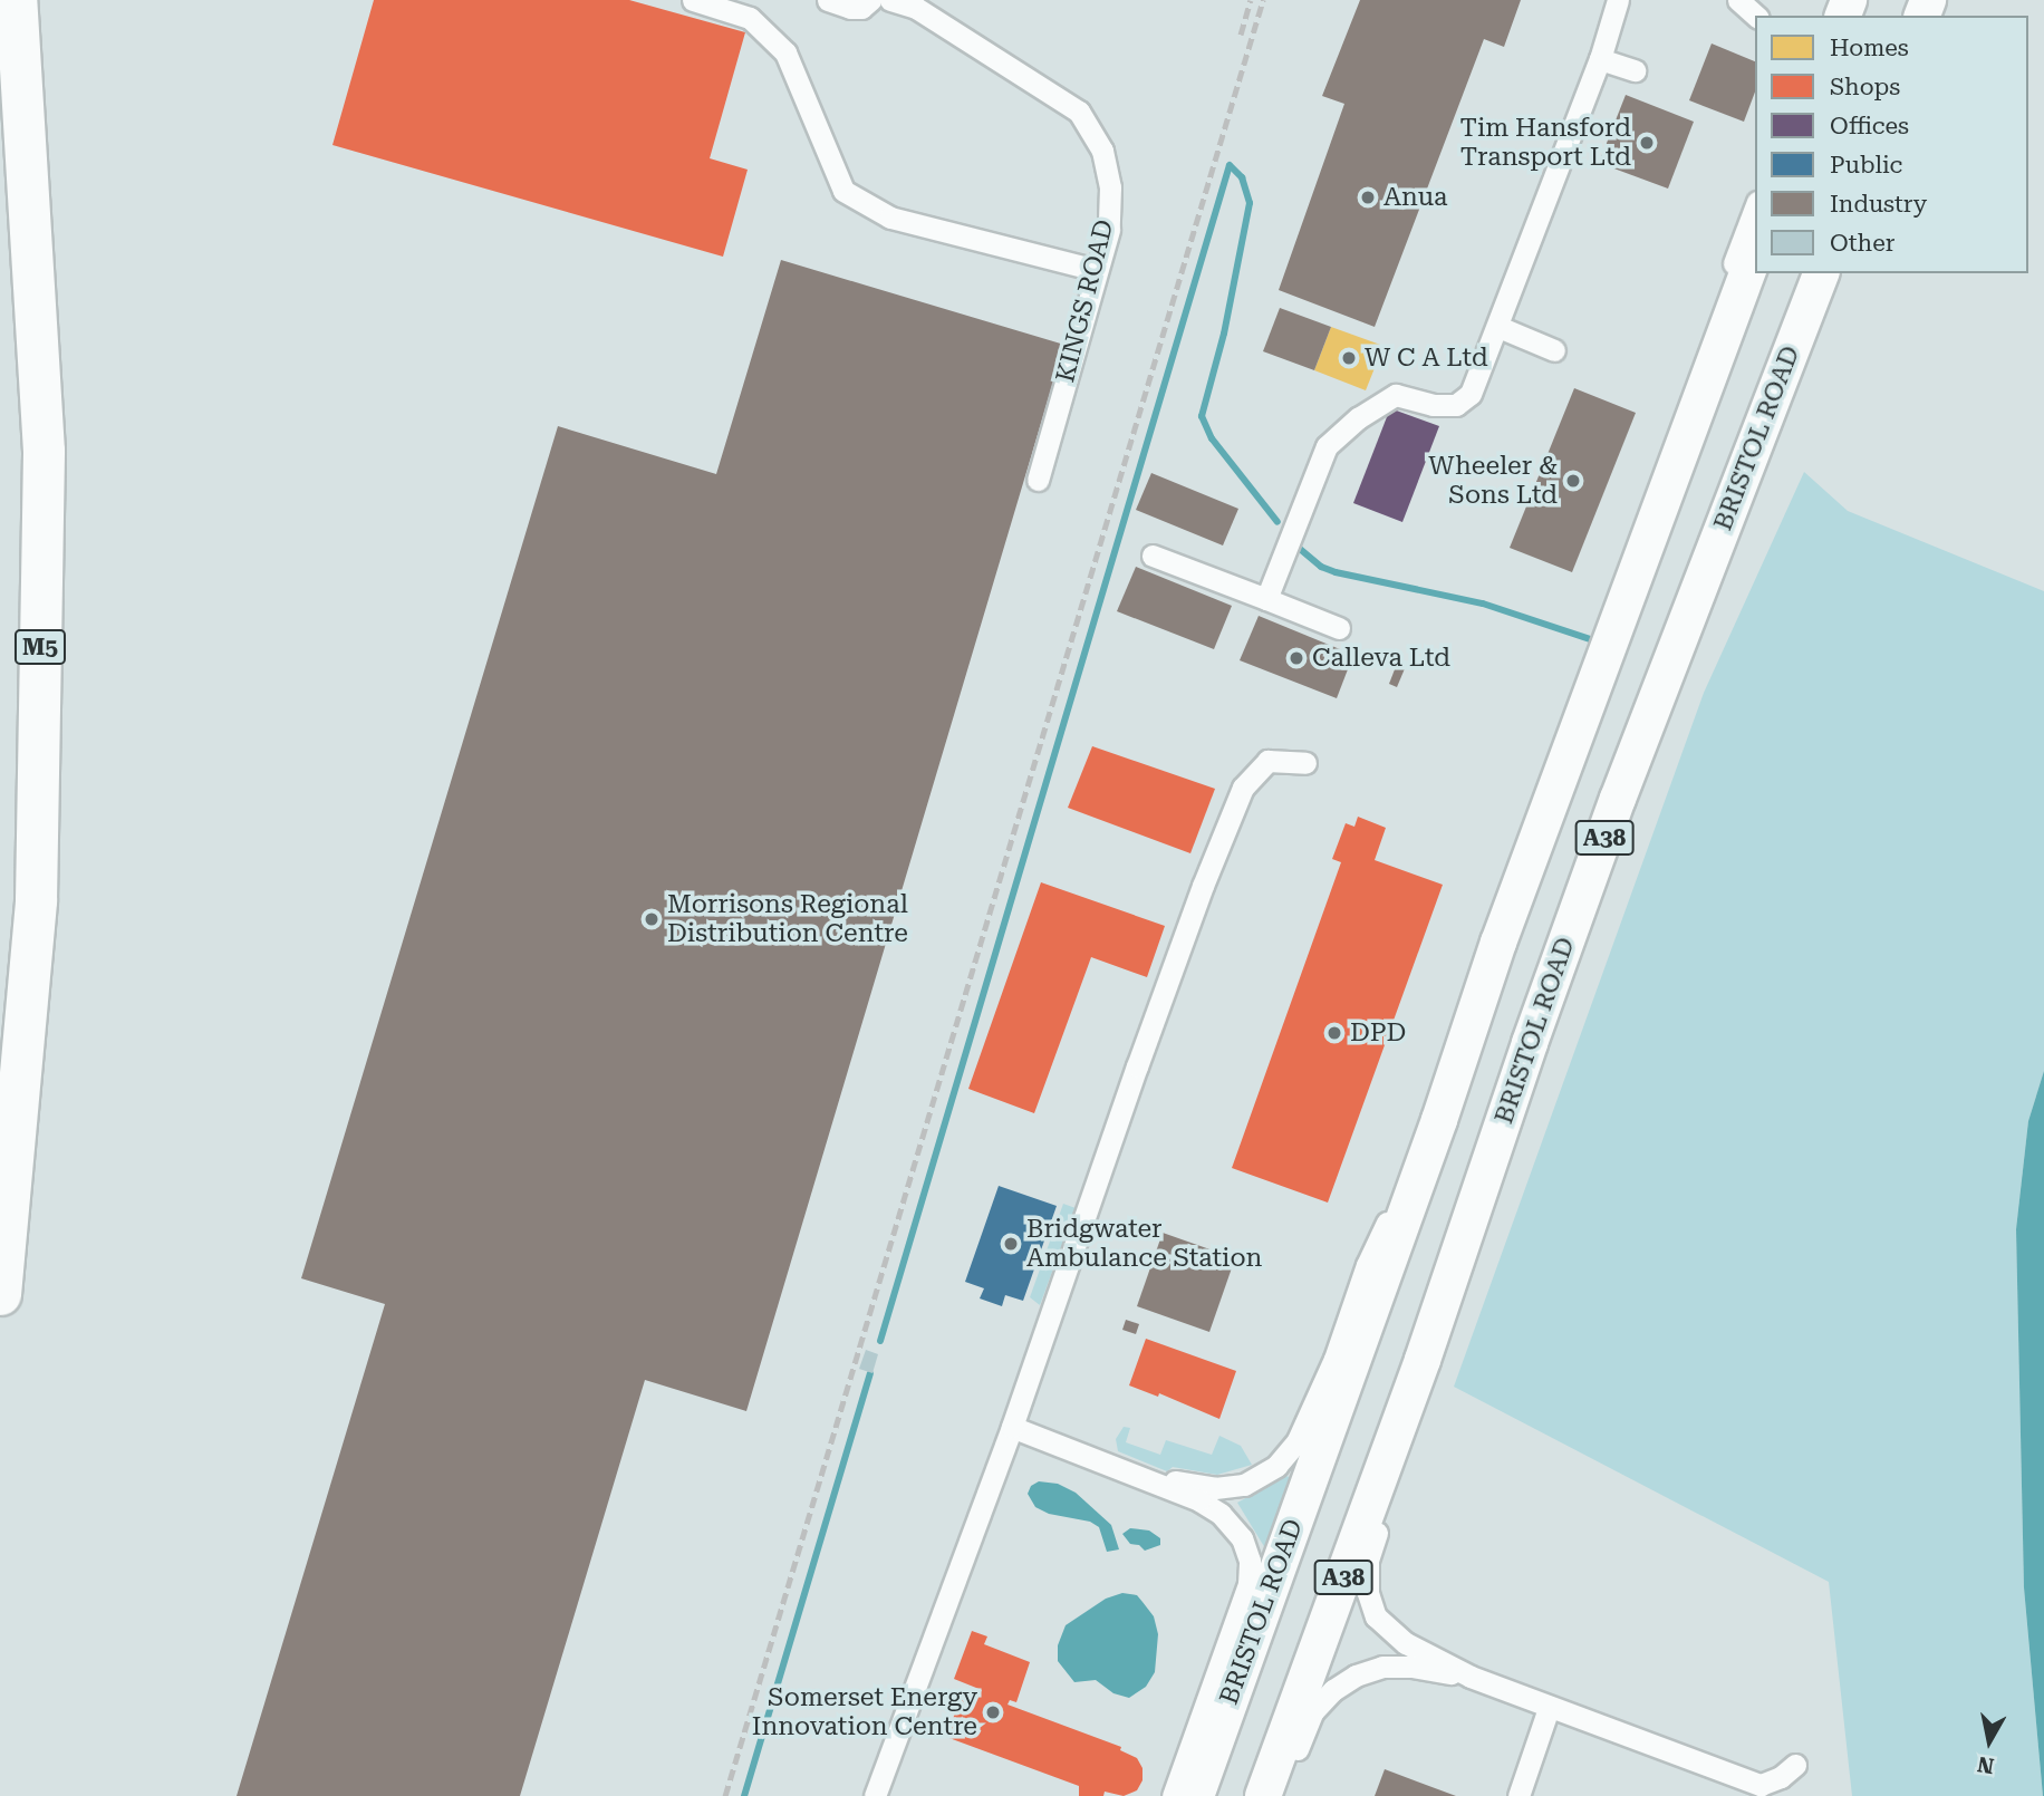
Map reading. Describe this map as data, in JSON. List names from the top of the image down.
{
  "streets": {
    "highway": ["M5"],
    "main road": ["BRISTOL ROAD", "A38"],
    "street": ["KINGS ROAD"]
  },
  "places": [
    "Tim Hansford Transport Ltd",
    "Anua",
    "W C A Ltd",
    "Wheeler & Sons Ltd",
    "Calleva Ltd",
    "Morrisons Regional Distribution Centre",
    "DPD",
    "Bridgwater Ambulance Station",
    "Somerset Energy Innovation Centre"
  ],
  "legend": [
    "Homes",
    "Shops",
    "Offices",
    "Public",
    "Industry",
    "Other"
  ],
  "north": "bottom"
}
